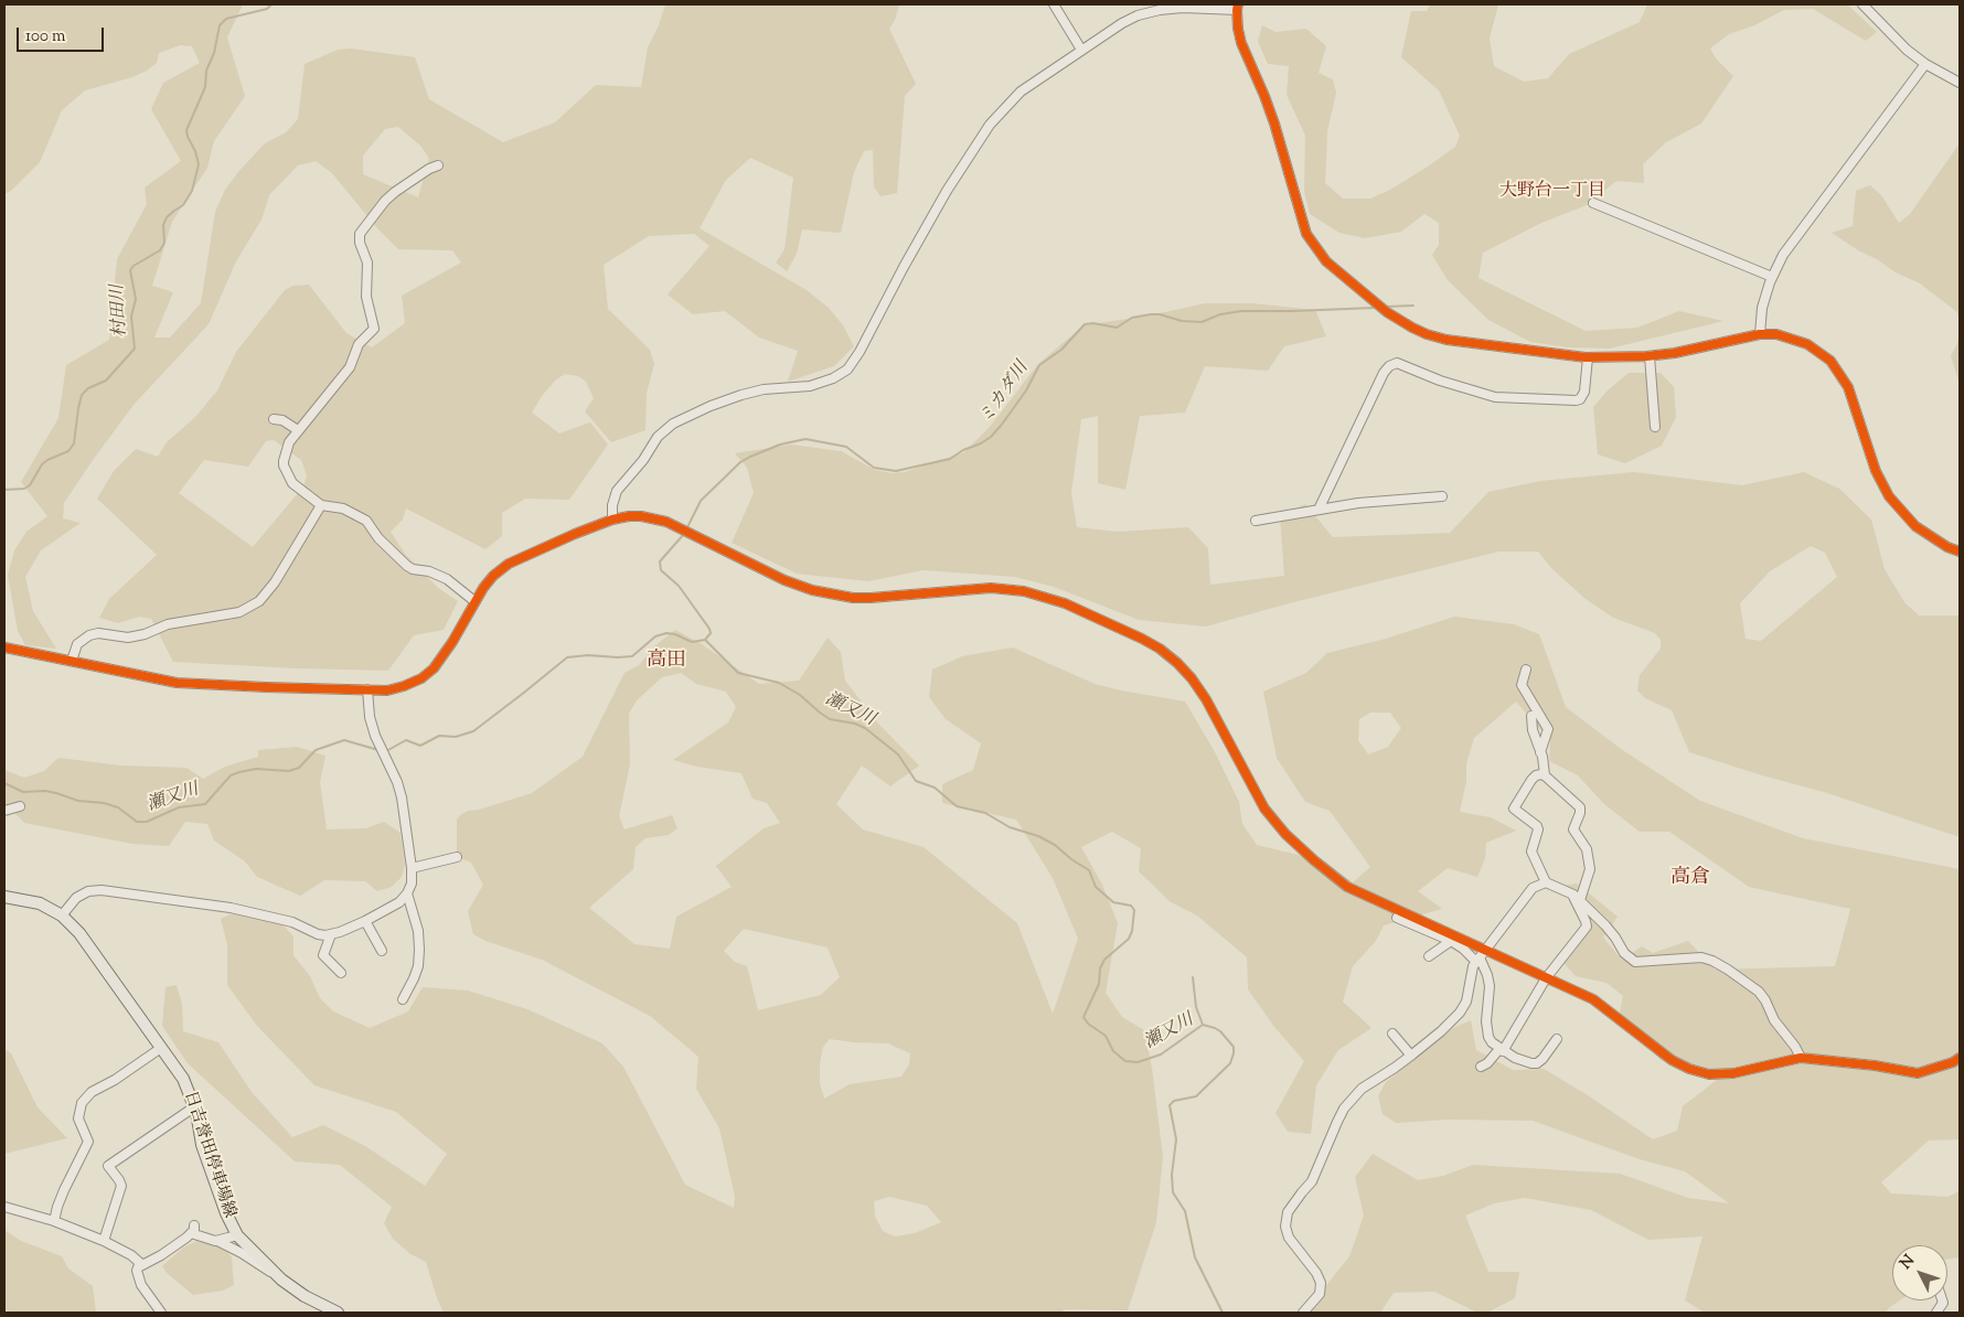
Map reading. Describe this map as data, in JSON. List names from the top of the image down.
{
  "streets": {
    "main road": ["日吉誉田停車場線"]
  },
  "districts": ["大野台一丁目", "高田", "高倉"],
  "water": ["村田川", "ミカダ川", "瀬又川"],
  "scale_bar": "100 m",
  "north": "top left"
}
